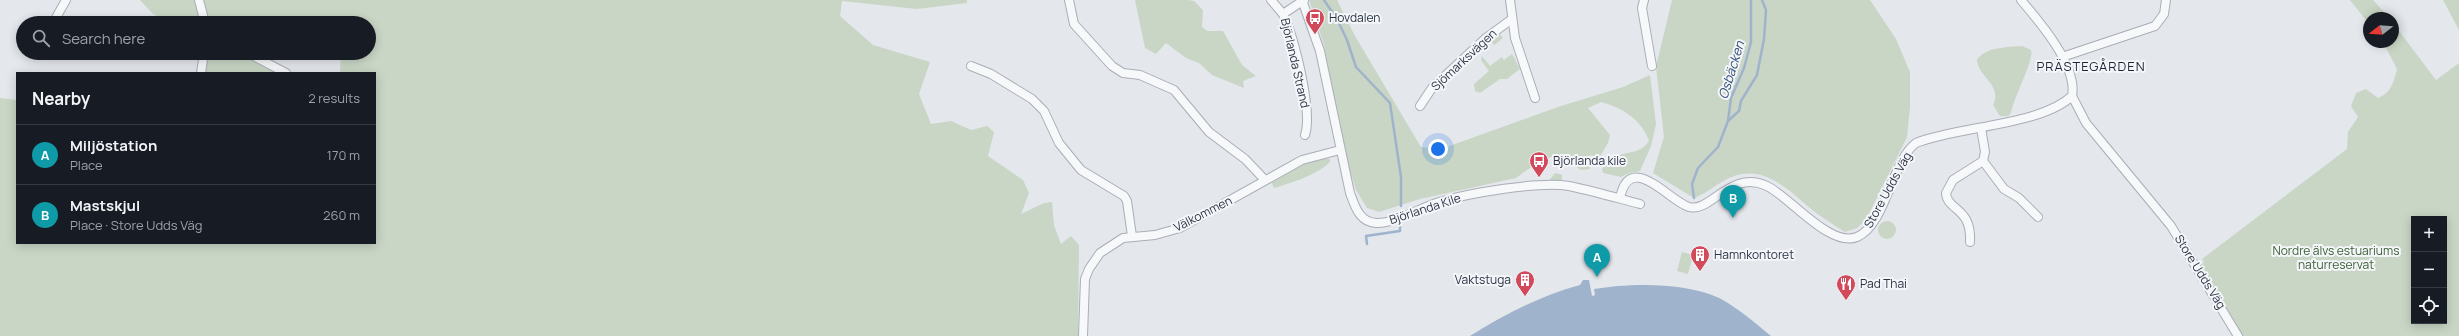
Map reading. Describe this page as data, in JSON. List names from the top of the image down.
{
  "streets": {
    "street": [
      "Sjömarksvägen",
      "Björlanda Strand",
      "Store Udds Väg",
      "Björlanda Kile",
      "Välkommen"
    ]
  },
  "crossings": [
    ["Björlanda Strand", "Björlanda Kile"],
    ["Store Udds Väg", "Björlanda Kile"],
    ["Björlanda Kile", "Välkommen"]
  ],
  "districts": ["PRÄSTEGÅRDEN"],
  "water": ["Osbäcken"],
  "parks": ["Nordre älvs estuariums naturreservat"],
  "places": {
    "bus stop": ["Hovdalen", "Björlanda kile"],
    "building": ["Hamnkontoret", "Vaktstuga"],
    "restaurant": ["Pad Thai"]
  },
  "north": "left",
  "page": {
    "search": "Search here",
    "heading": ["Nearby", "2 results"],
    "list": [
      {
        "mark": "A",
        "name": "Miljöstation",
        "note": "Place",
        "value": "170 m"
      },
      {
        "mark": "B",
        "name": "Mastskjul",
        "note": "Place · Store Udds Väg",
        "value": "260 m"
      }
    ],
    "pins": ["B", "A"],
    "map_buttons": ["+", "−"]
  }
}
